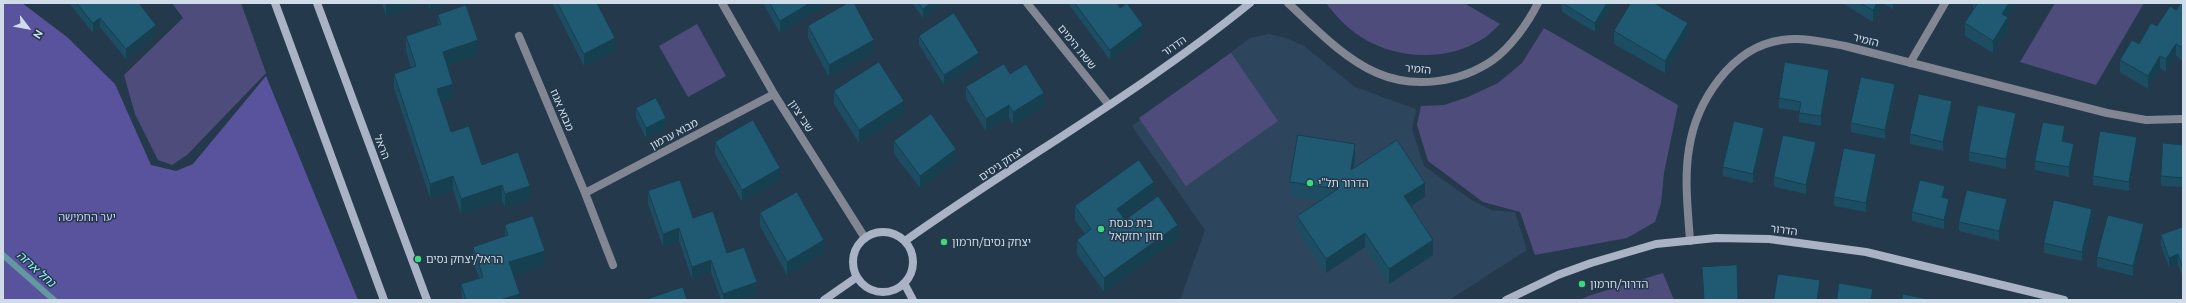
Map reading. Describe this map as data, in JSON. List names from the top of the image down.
{
  "streets": {
    "street": [
      "הזמיר",
      "הדרור",
      "ששת הימים",
      "מבוא אגוז",
      "שבי ציון",
      "מבוא ערמון",
      "הראל",
      "יצחק ניסים"
    ]
  },
  "crossings": [
    ["הזמיר", "הדרור"],
    ["הדרור", "ששת הימים"],
    ["הדרור", "יצחק ניסים"],
    ["ששת הימים", "יצחק ניסים"],
    ["מבוא אגוז", "מבוא ערמון"],
    ["שבי ציון", "מבוא ערמון"],
    ["שבי ציון", "יצחק ניסים"]
  ],
  "water": ["נחל ארזה"],
  "parks": ["יער החמישה"],
  "places": [
    "הדרור תל\"י",
    "בית כנסת חזון יחזקאל",
    "יצחק נסים/חרמון",
    "הראל/יצחק נסים",
    "הדרור/חרמון"
  ],
  "north": "bottom right"
}
